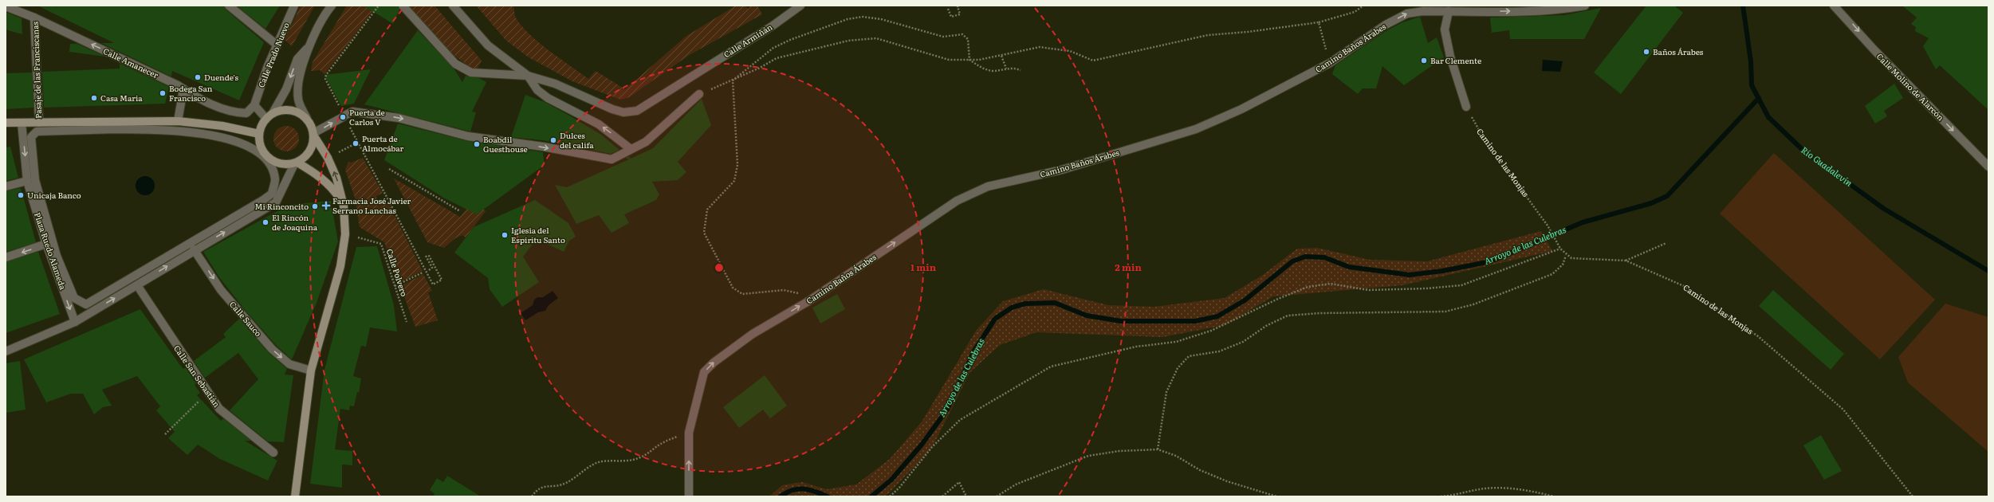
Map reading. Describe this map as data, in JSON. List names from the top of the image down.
{
  "streets": {
    "street": [
      "Calle Armiñán",
      "Camino Baños Árabes",
      "Calle Prado Nuevo",
      "Calle Amanecer",
      "Pasaje de las Franciscanas",
      "Calle Molino de Alarcón",
      "Plaza Ruedo Alameda",
      "Calle Sauco",
      "Calle San Sebastián"
    ],
    "path": ["Camino de las Monjas", "Calle Polvero"]
  },
  "crossings": [
    ["Calle Prado Nuevo", "Calle Amanecer"],
    ["Calle Amanecer", "Pasaje de las Franciscanas"]
  ],
  "one_way": [
    "Camino Baños Árabes",
    "Calle Amanecer",
    "Calle Molino de Alarcón",
    "Calle Sauco"
  ],
  "water": ["Río Guadalevín", "Arroyo de las Culebras"],
  "places": {
    "other": [
      "Baños Árabes",
      "Bar Clemente",
      "Duende's",
      "Bodega San Francisco",
      "Casa Maria",
      "Puerta de Carlos V",
      "Dulces del califa",
      "Puerta de Almocábar",
      "Boabdil Guesthouse",
      "Unicaja Banco",
      "Mi Rinconcito",
      "El Rincón de Joaquina",
      "Iglesia del Espíritu Santo"
    ],
    "health": ["Farmacia José Javier Serrano Lanchas"]
  },
  "rings": ["1 min", "2 min"]
}
